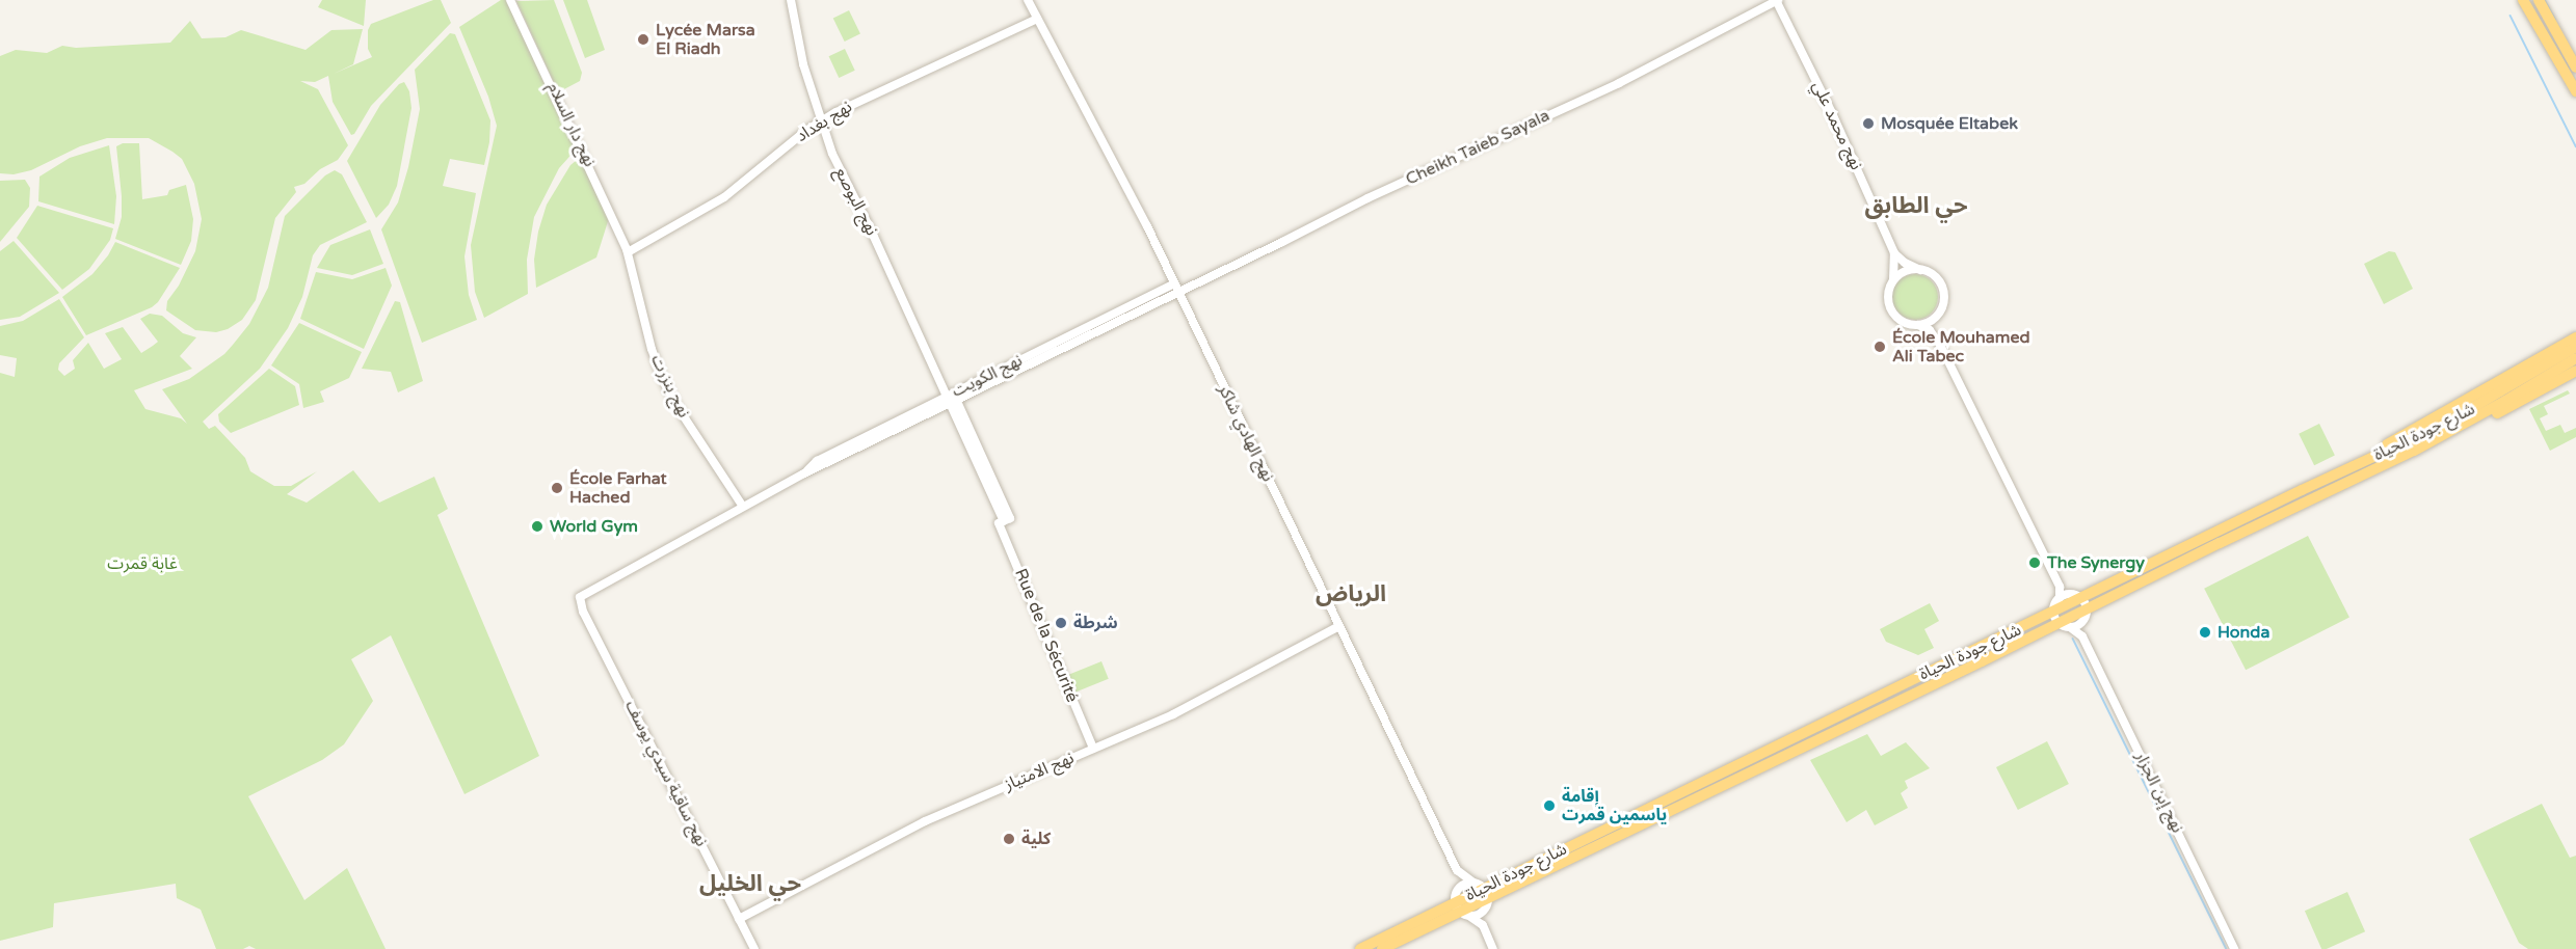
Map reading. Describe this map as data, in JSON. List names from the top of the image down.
{
  "streets": {
    "highway": ["شارع جودة الحياة"],
    "street": [
      "نهج بغداد",
      "نهج دار السلام",
      "نهج محمد علي",
      "Cheikh Taieb Sayala",
      "نهج البوصع",
      "نهج الكويت",
      "نهج بنزرت",
      "نهج الهادي شاكر",
      "Rue de la Sécurité",
      "نهج الامتياز",
      "نهج ساقية سيدي يوسف",
      "نهج إبن الجزار"
    ]
  },
  "crossings": [
    ["نهج بغداد", "نهج دار السلام"],
    ["نهج بغداد", "نهج البوصع"],
    ["نهج بغداد", "نهج بنزرت"],
    ["نهج بغداد", "نهج الهادي شاكر"],
    ["نهج دار السلام", "نهج بنزرت"],
    ["نهج محمد علي", "Cheikh Taieb Sayala"],
    ["Cheikh Taieb Sayala", "نهج الكويت"],
    ["Cheikh Taieb Sayala", "نهج الهادي شاكر"],
    ["نهج البوصع", "نهج الكويت"],
    ["نهج البوصع", "Rue de la Sécurité"],
    ["نهج الكويت", "نهج بنزرت"],
    ["نهج الكويت", "نهج الهادي شاكر"],
    ["نهج الكويت", "Rue de la Sécurité"],
    ["نهج الكويت", "نهج ساقية سيدي يوسف"],
    ["نهج الهادي شاكر", "نهج الامتياز"],
    ["Rue de la Sécurité", "نهج الامتياز"],
    ["نهج الامتياز", "نهج ساقية سيدي يوسف"]
  ],
  "districts": ["حي الطابق", "الرياض", "حي الخليل"],
  "parks": ["غابة قمرت"],
  "places": [
    "Lycée Marsa El Riadh",
    "Mosquée Eltabek",
    "École Mouhamed Ali Tabec",
    "École Farhat Hached",
    "World Gym",
    "The Synergy",
    "شرطة",
    "Honda",
    "إقامة ياسمين قمرت",
    "كلية"
  ]
}
